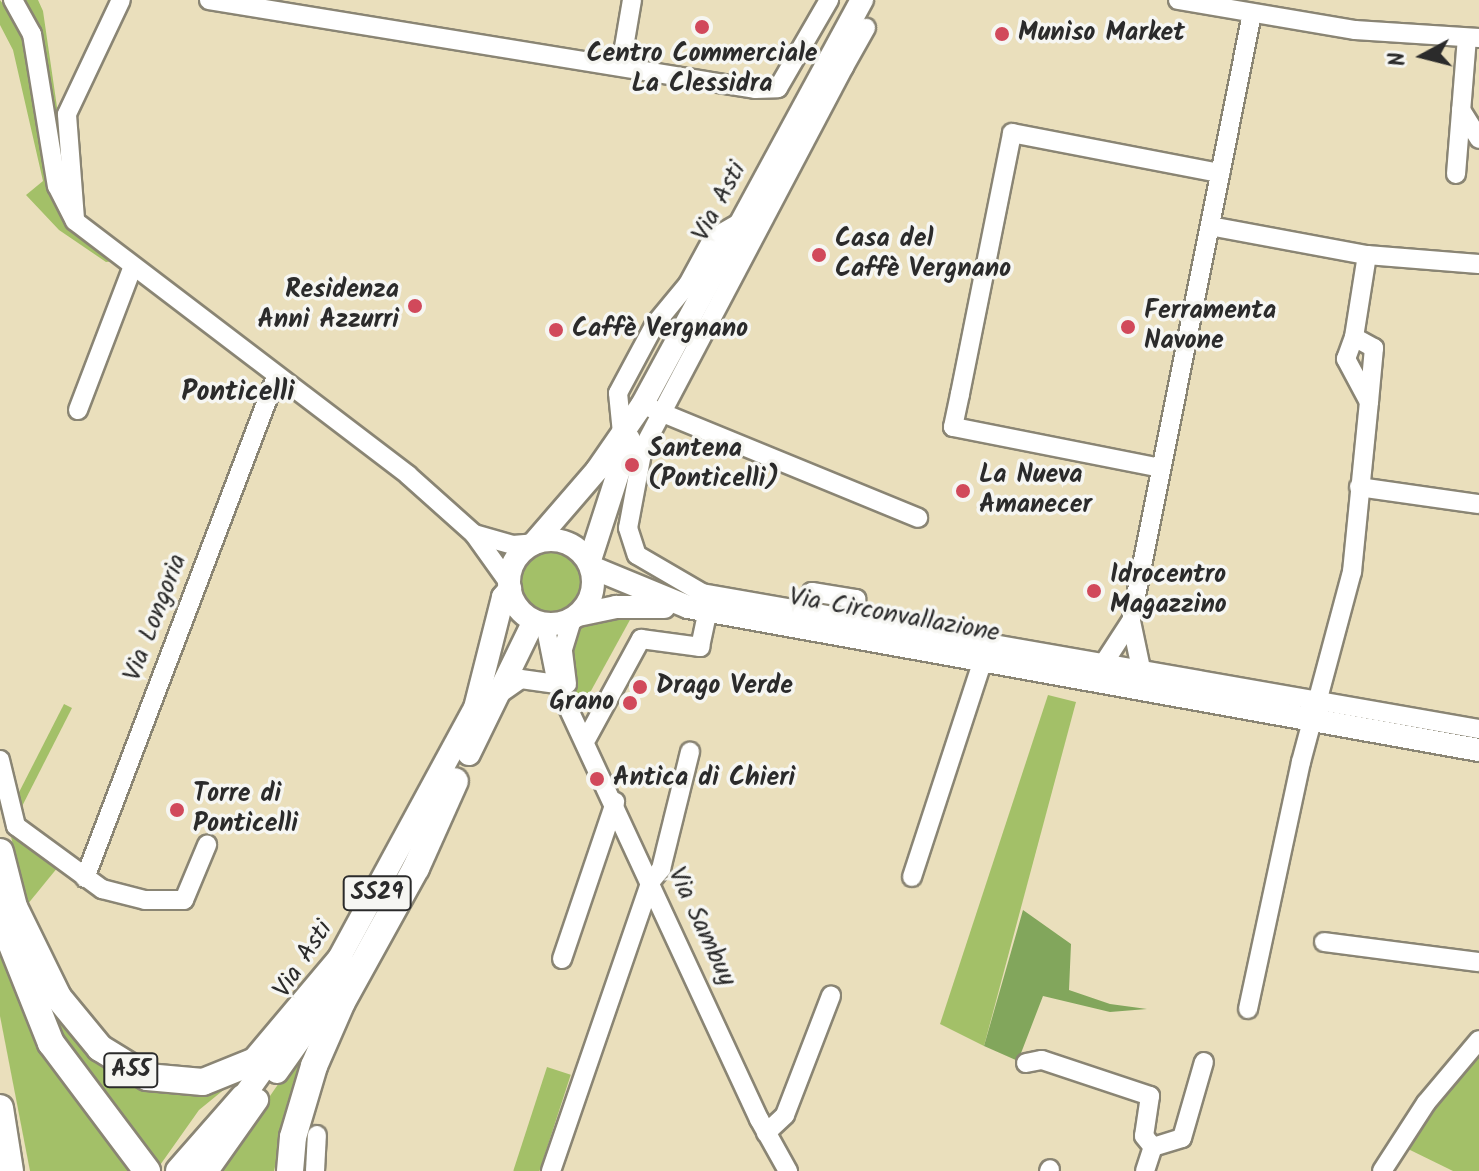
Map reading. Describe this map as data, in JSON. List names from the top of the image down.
{
  "streets": {
    "highway": ["A55"],
    "main road": ["Via Asti", "Via Circonvallazione", "SS29"],
    "street": ["Via Longoria", "Via Sambuy"]
  },
  "crossings": [
    ["Via Asti", "Via Circonvallazione"],
    ["Via Asti", "Via Sambuy"],
    ["Via Asti", "A55"],
    ["Via Circonvallazione", "Via Sambuy"]
  ],
  "districts": ["Ponticelli"],
  "places": [
    "Centro Commerciale La Clessidra",
    "Muniso Market",
    "Casa del Caffè Vergnano",
    "Residenza Anni Azzurri",
    "Ferramenta Navone",
    "Caffè Vergnano",
    "Santena (Ponticelli)",
    "La Nueva Amanecer",
    "Idrocentro Magazzino",
    "Drago Verde",
    "Grano",
    "Antica di Chieri",
    "Torre di Ponticelli"
  ],
  "north": "left"
}
